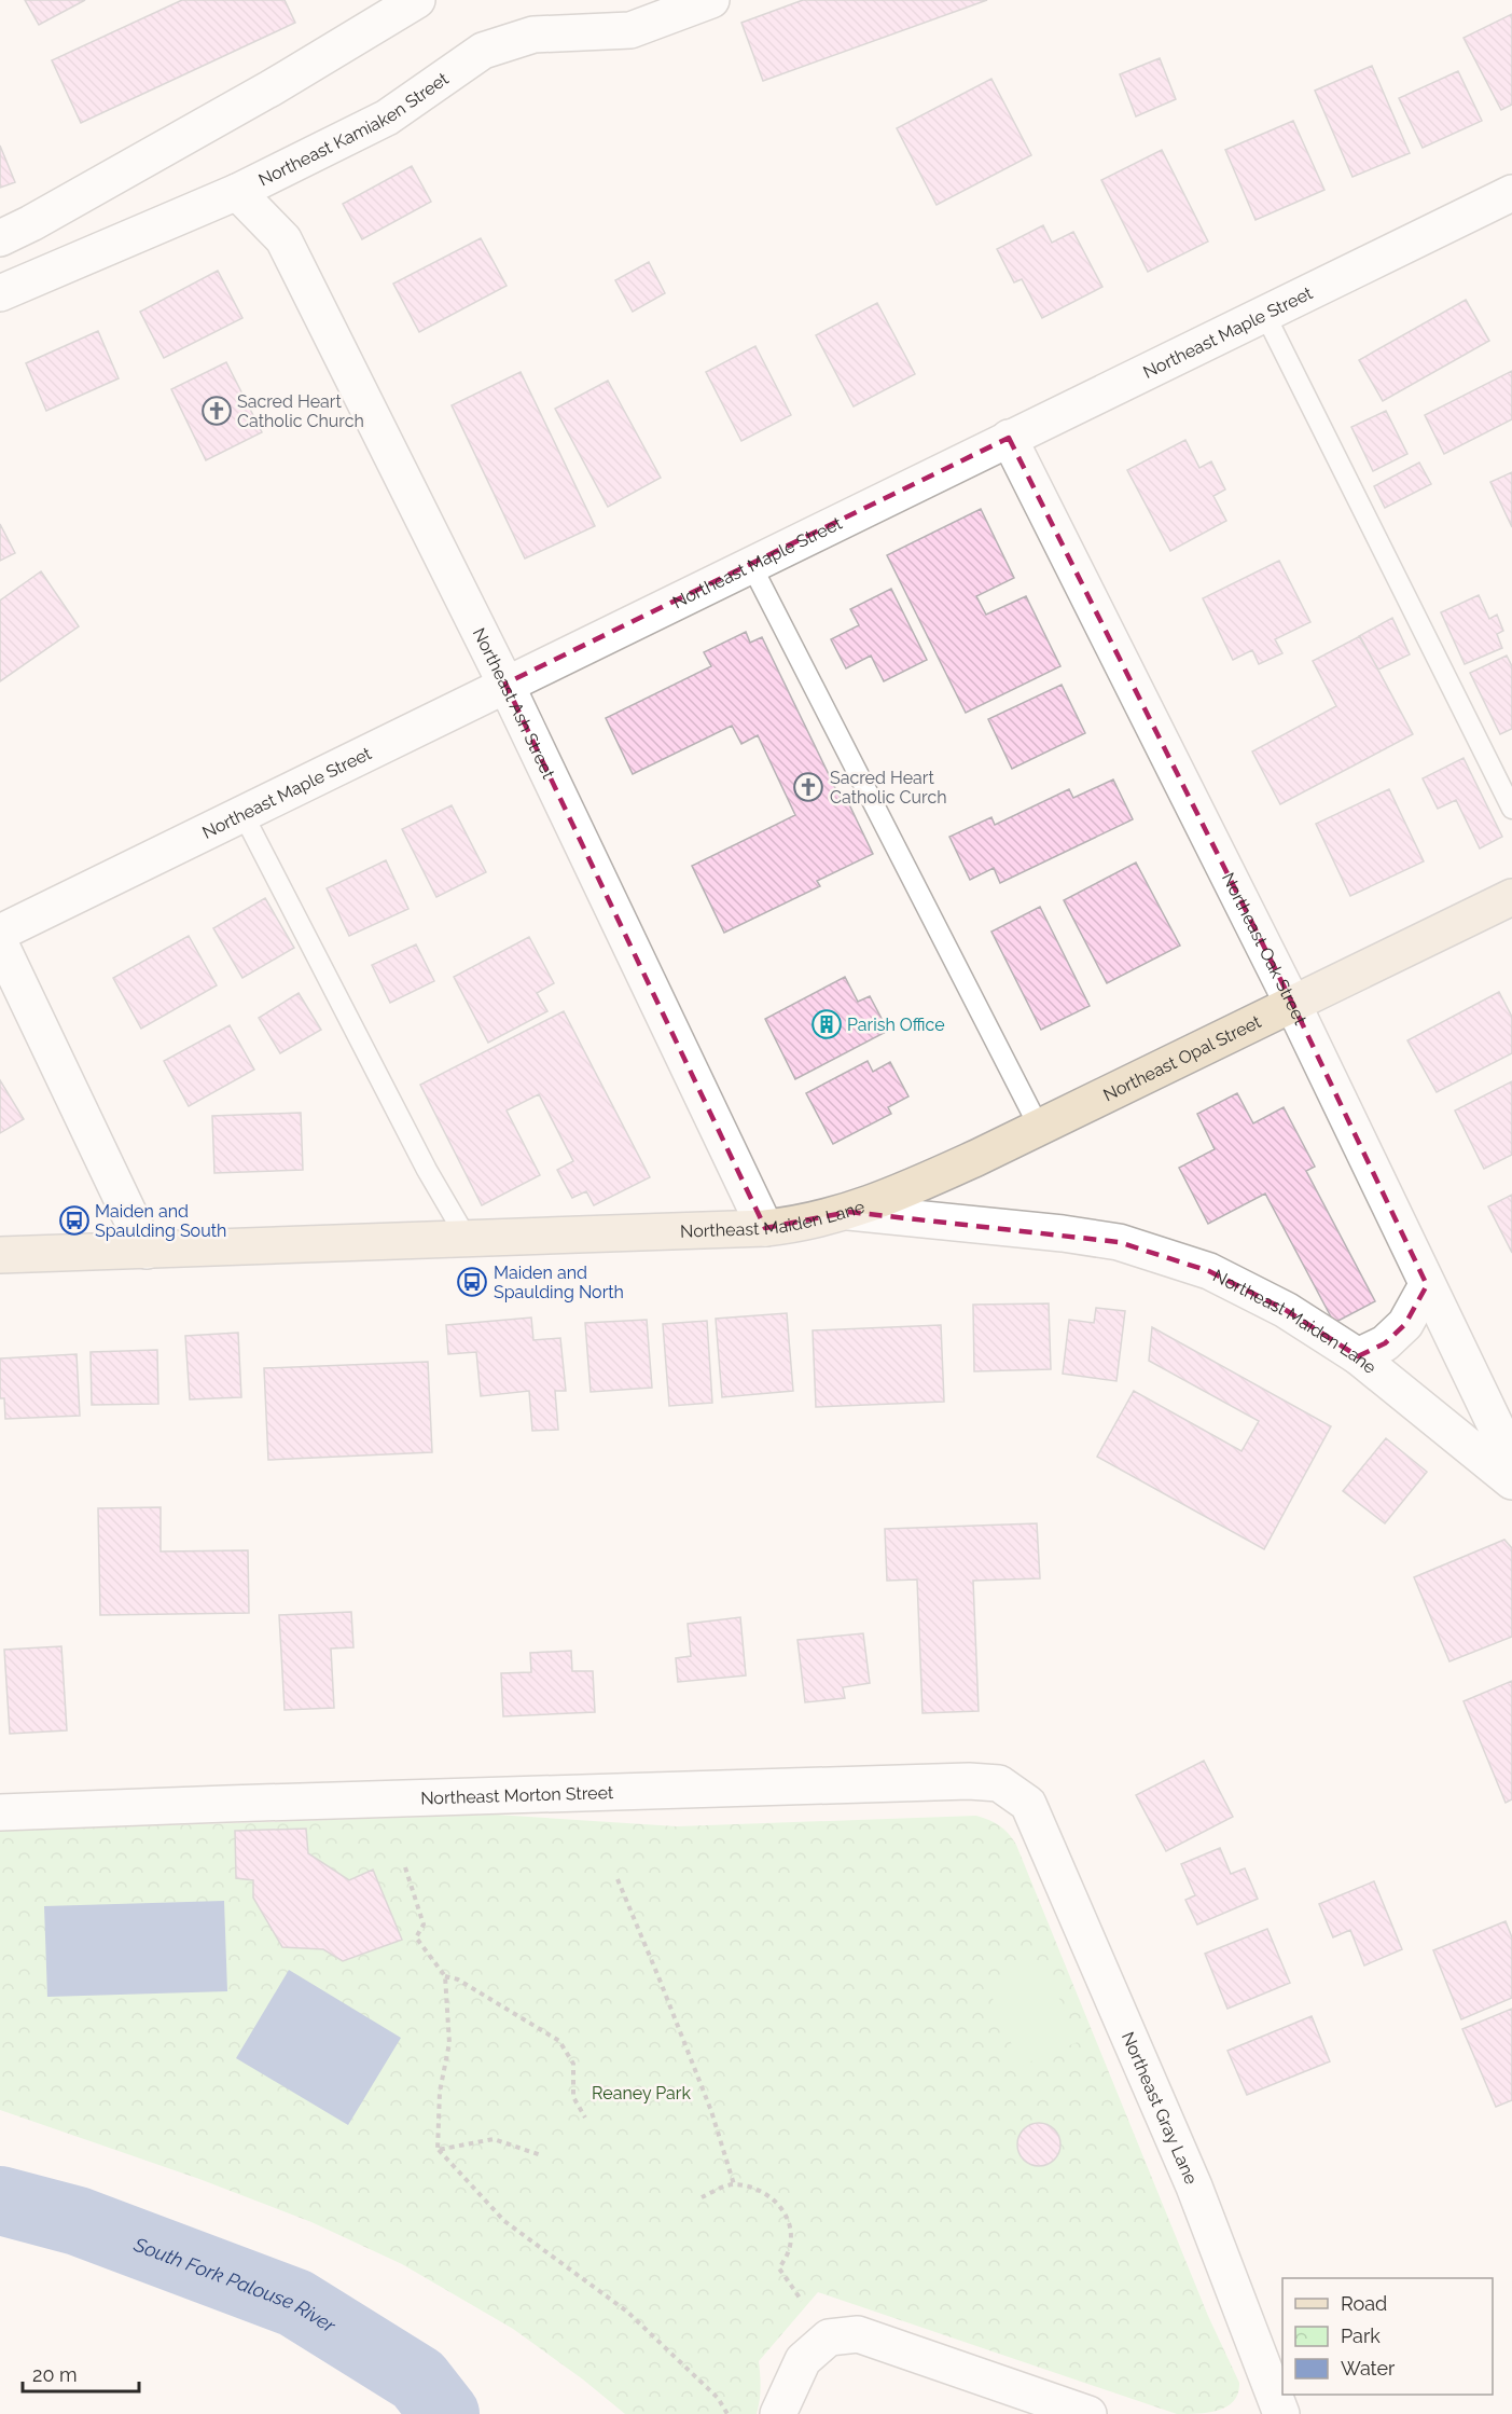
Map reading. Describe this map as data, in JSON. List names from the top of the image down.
{
  "streets": {
    "street": [
      "Northeast Kamiaken Street",
      "Northeast Maple Street",
      "Northeast Ash Street",
      "Northeast Oak Street",
      "Northeast Opal Street",
      "Northeast Maiden Lane",
      "Northeast Morton Street",
      "Northeast Gray Lane"
    ]
  },
  "crossings": [
    ["Northeast Kamiaken Street", "Northeast Ash Street"],
    ["Northeast Maple Street", "Northeast Ash Street"],
    ["Northeast Maple Street", "Northeast Oak Street"],
    ["Northeast Ash Street", "Northeast Maiden Lane"],
    ["Northeast Oak Street", "Northeast Opal Street"],
    ["Northeast Opal Street", "Northeast Maiden Lane"],
    ["Northeast Morton Street", "Northeast Gray Lane"]
  ],
  "water": ["South Fork Palouse River"],
  "parks": ["Reaney Park"],
  "places": {
    "church": ["Sacred Heart Catholic Church", "Sacred Heart Catholic Curch"],
    "building": ["Parish Office"],
    "bus stop": ["Maiden and Spaulding South", "Maiden and Spaulding North"]
  },
  "legend": ["Road", "Park", "Water"],
  "scale_bar": "20 m"
}
